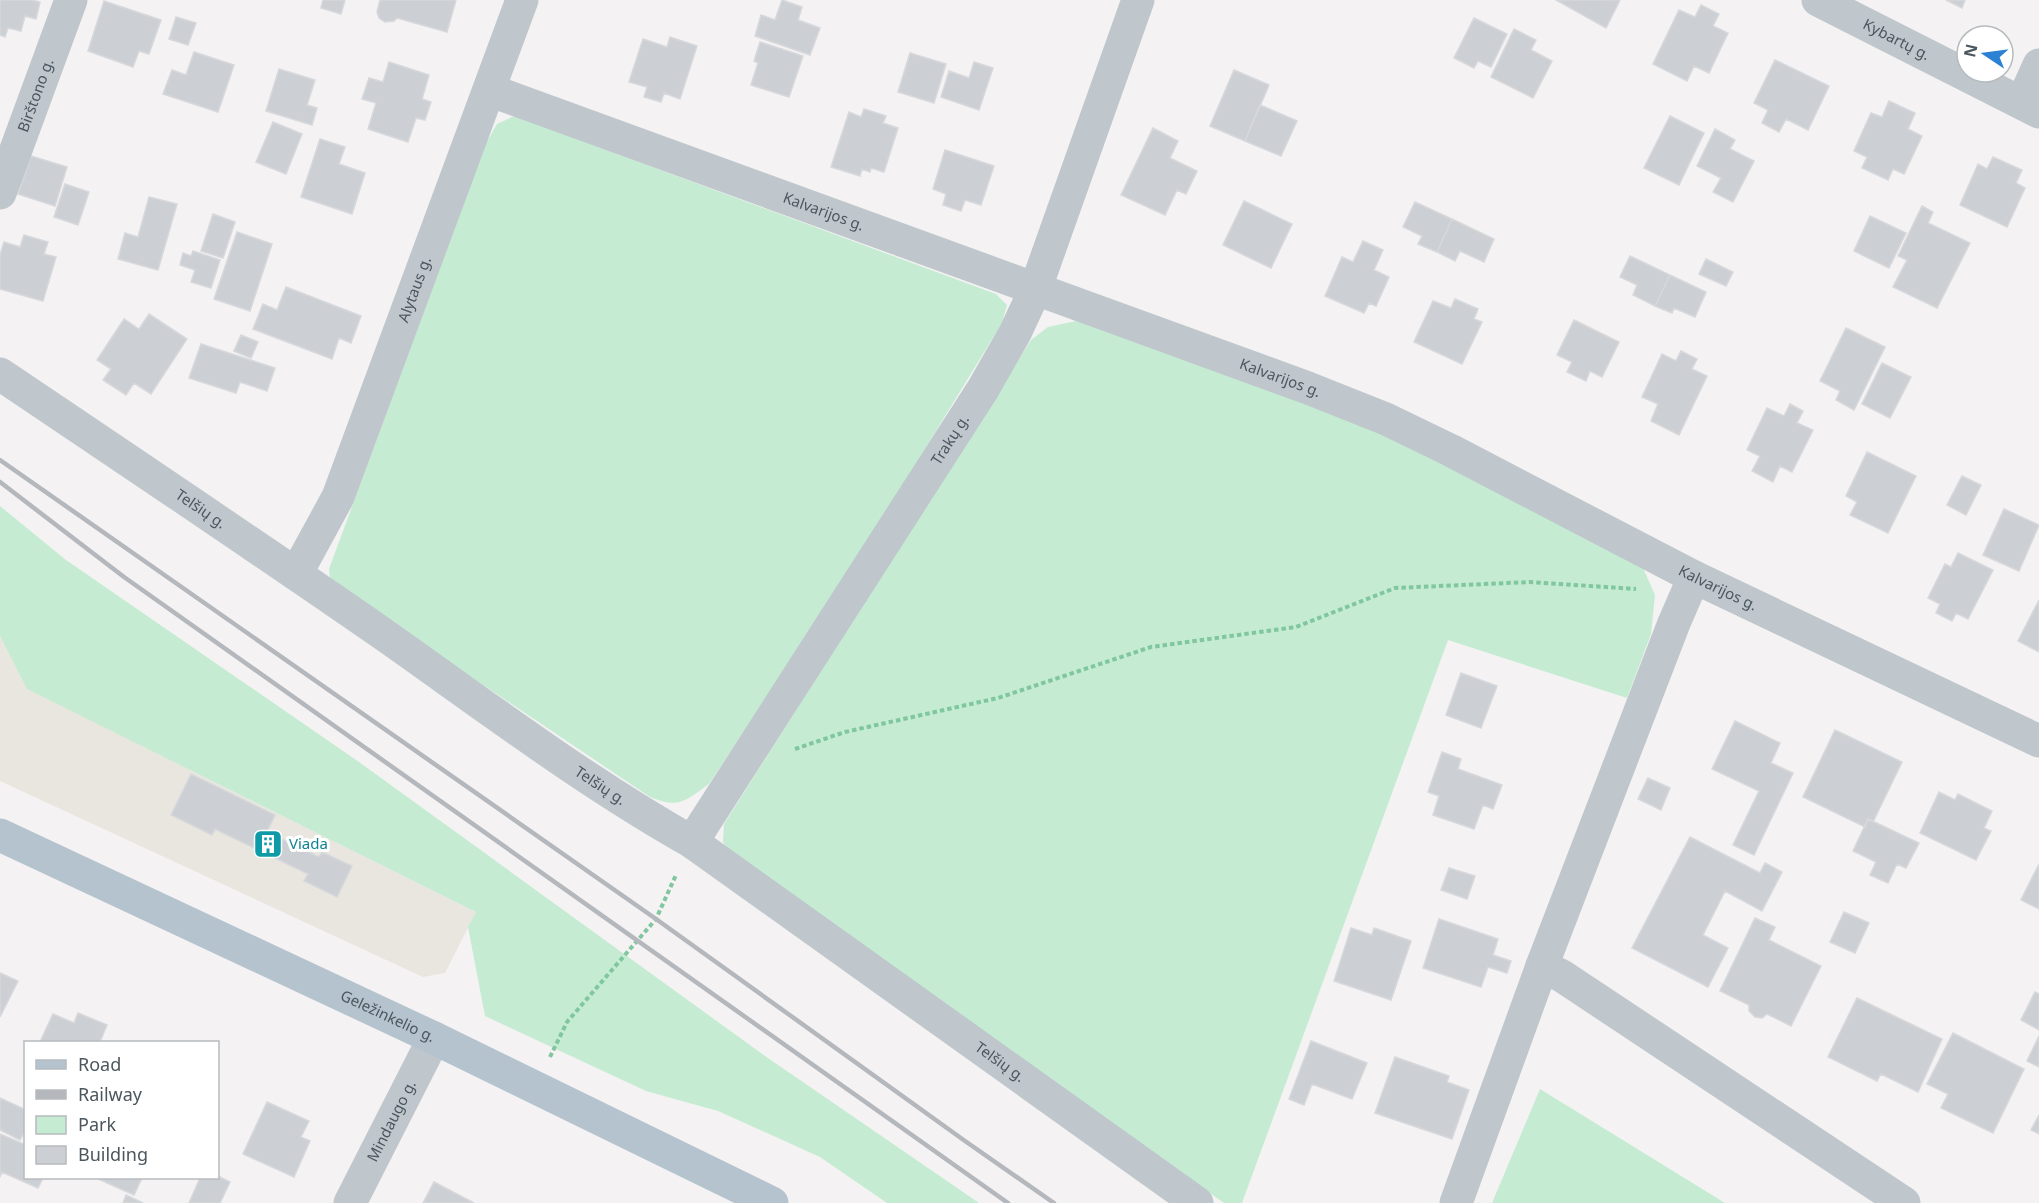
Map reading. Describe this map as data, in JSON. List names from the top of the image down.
{
  "streets": {
    "main road": ["Geležinkelio g."],
    "street": [
      "Kybartų g.",
      "Birštono g.",
      "Kalvarijos g.",
      "Alytaus g.",
      "Trakų g.",
      "Telšių g.",
      "Mindaugo g."
    ]
  },
  "crossings": [
    ["Kalvarijos g.", "Alytaus g."],
    ["Kalvarijos g.", "Trakų g."],
    ["Alytaus g.", "Telšių g."],
    ["Trakų g.", "Telšių g."],
    ["Geležinkelio g.", "Mindaugo g."]
  ],
  "places": {
    "building": ["Viada"]
  },
  "legend": [
    "Road",
    "Railway",
    "Park",
    "Building"
  ],
  "north": "left"
}
